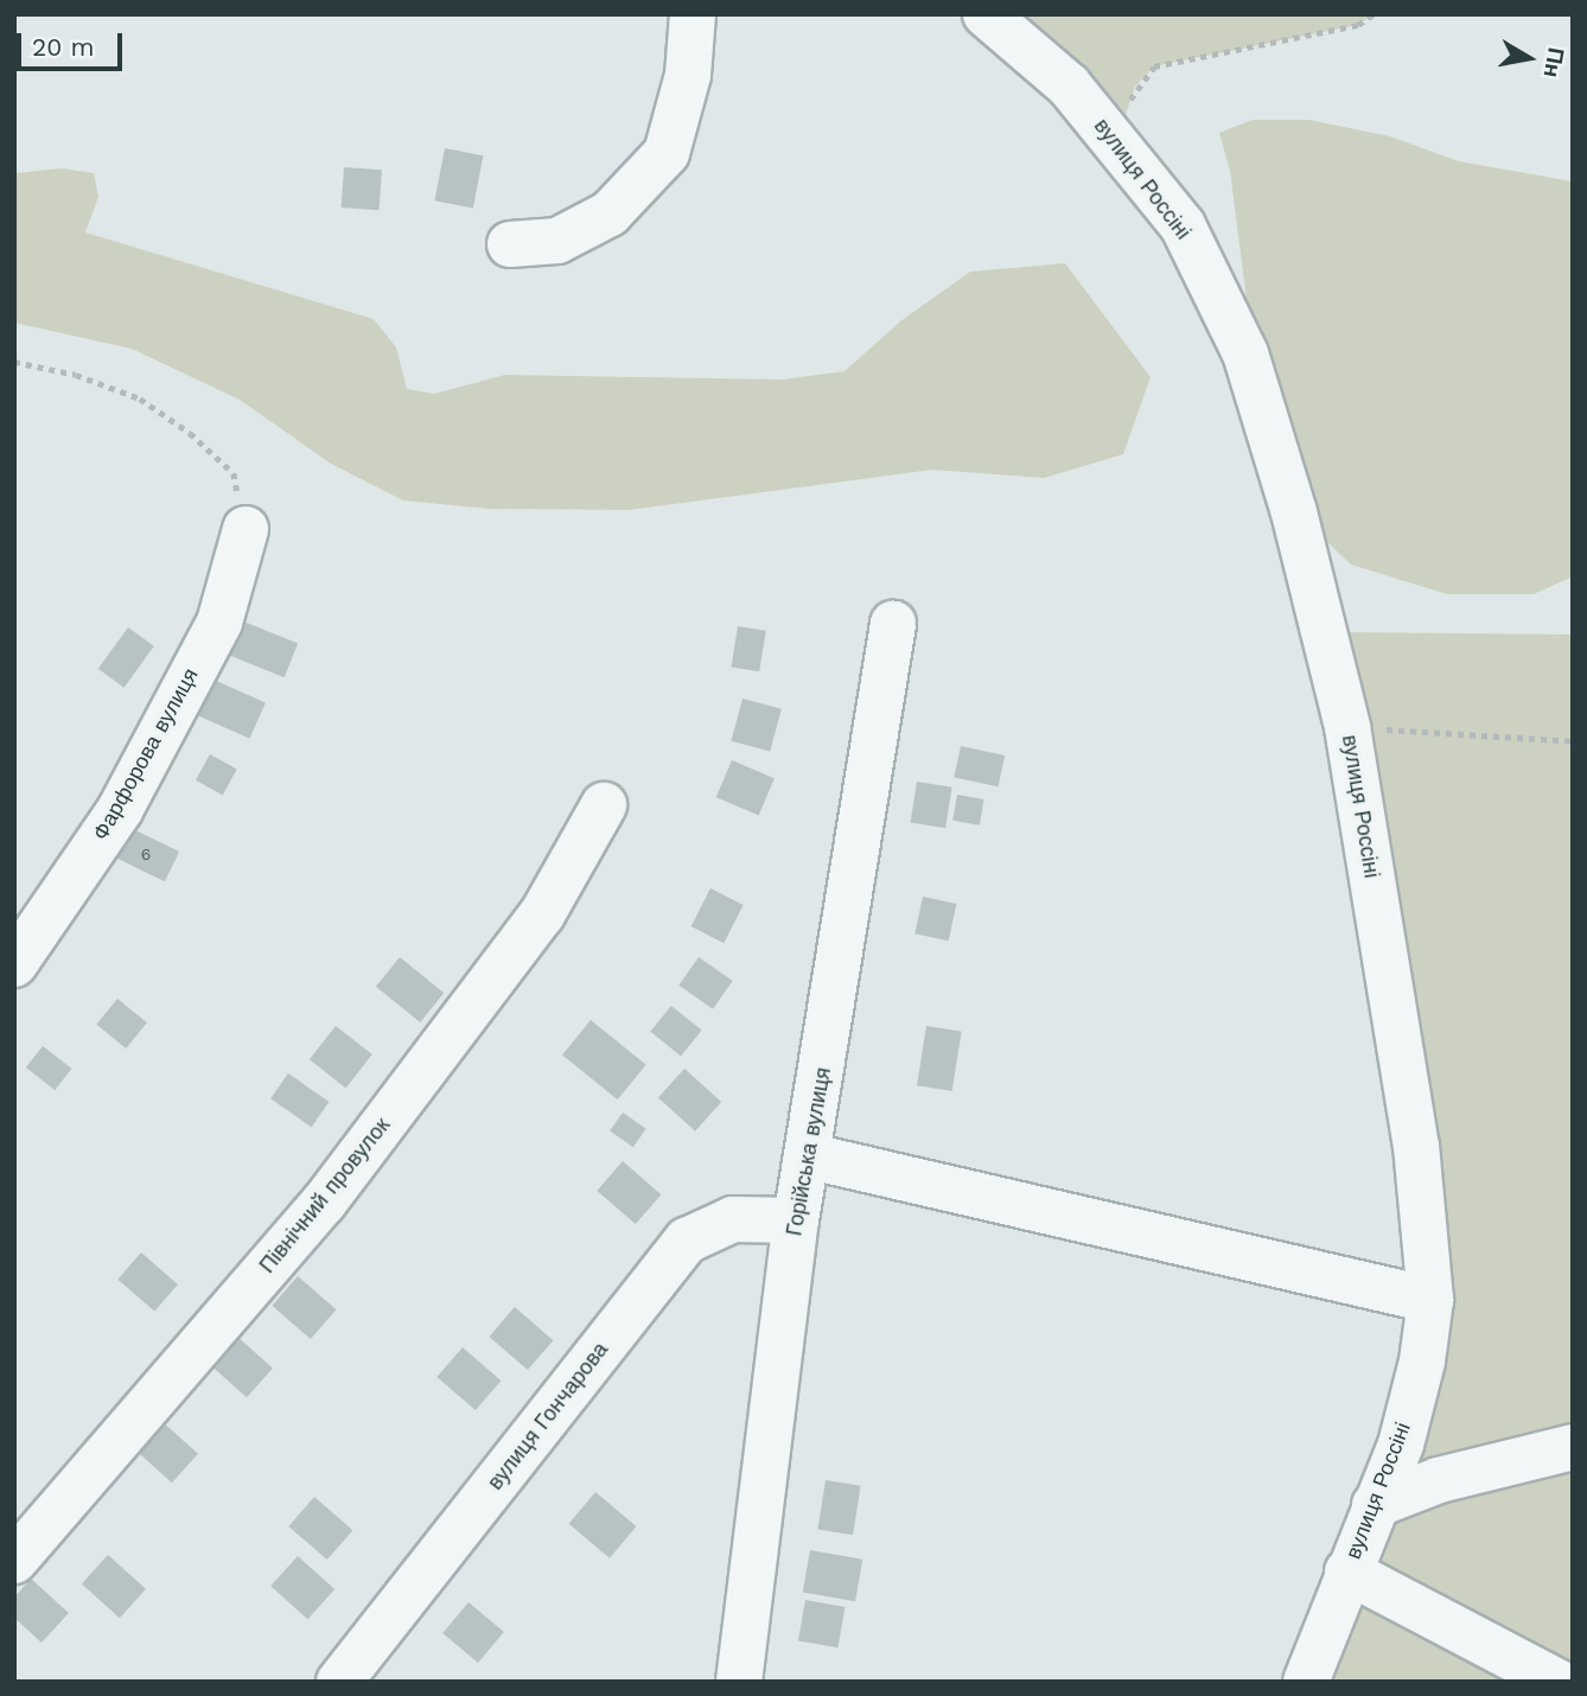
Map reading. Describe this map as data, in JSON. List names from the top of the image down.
{
  "streets": {
    "street": [
      "вулиця Россіні",
      "Фарфорова вулиця",
      "Горійська вулиця",
      "Північний провулок",
      "вулиця Гончарова"
    ]
  },
  "crossings": [
    ["Горійська вулиця", "вулиця Гончарова"]
  ],
  "house_numbers": ["6"],
  "scale_bar": "20 m",
  "north": "right"
}
